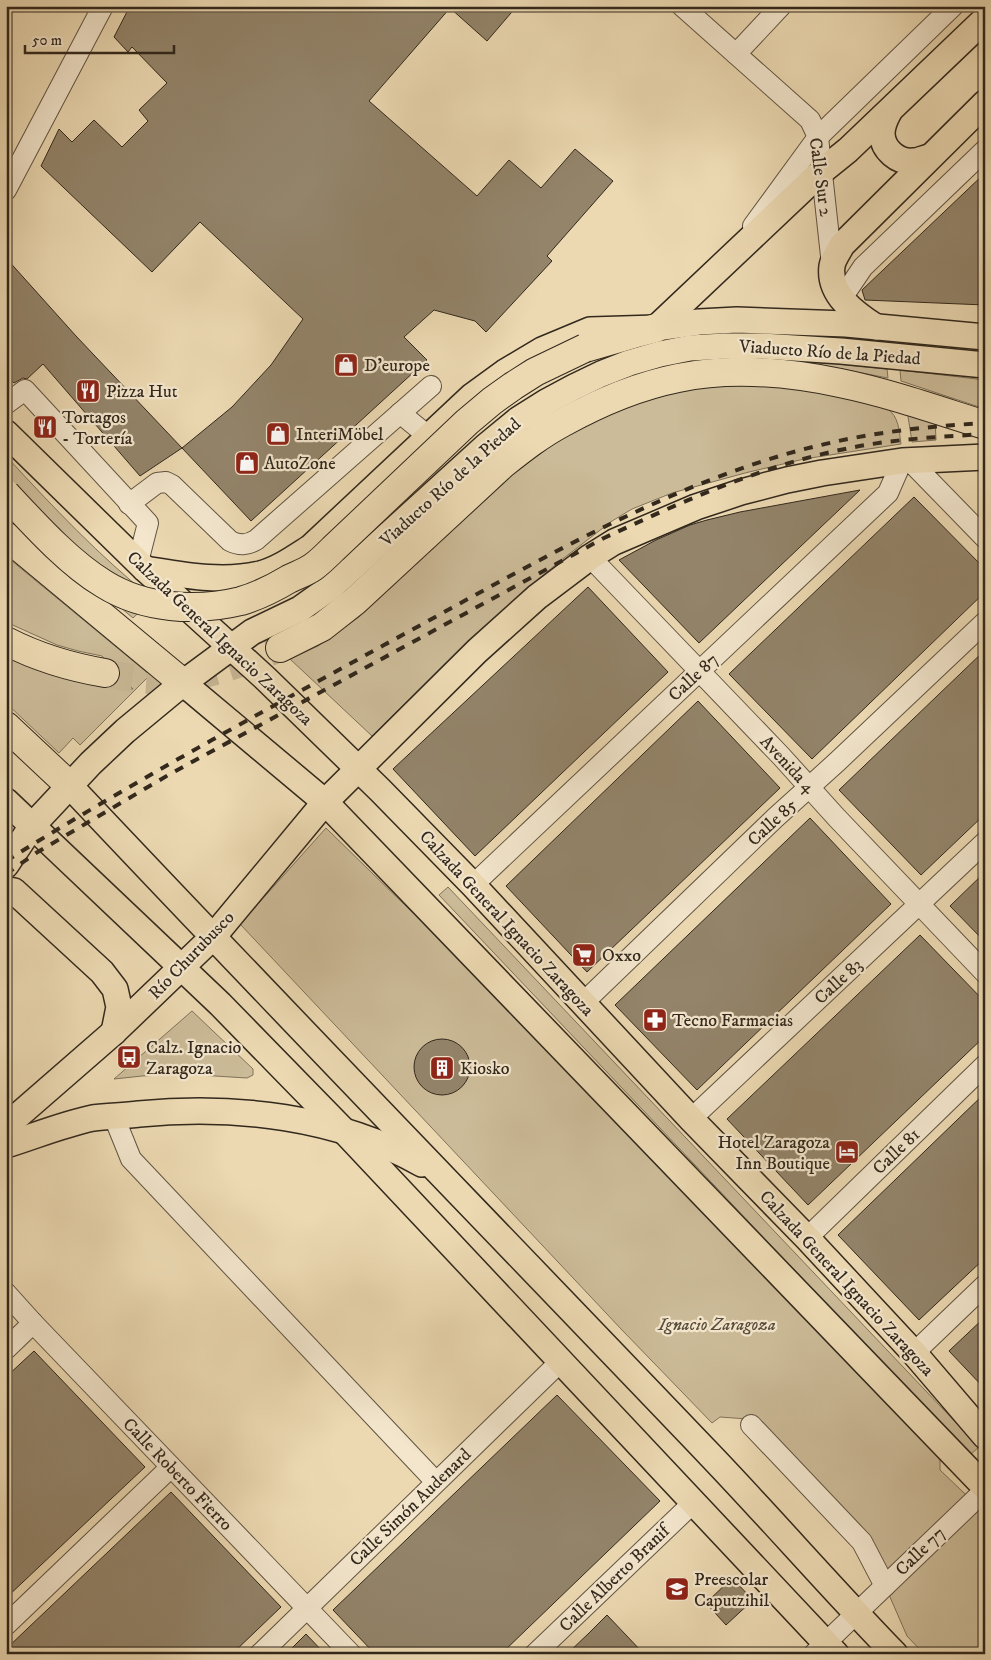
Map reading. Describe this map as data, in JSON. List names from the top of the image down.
{
  "streets": {
    "main road": [
      "Calle Sur 2",
      "Viaducto Río de la Piedad",
      "Calzada General Ignacio Zaragoza",
      "Río Churubusco"
    ],
    "street": [
      "Calle 87",
      "Avenida 4",
      "Calle 85",
      "Calle 83",
      "Calle 81",
      "Calle Roberto Fierro",
      "Calle Simón Audenard",
      "Calle 77",
      "Calle Alberto Branif"
    ]
  },
  "crossings": [
    ["Viaducto Río de la Piedad", "Calzada General Ignacio Zaragoza"],
    ["Calzada General Ignacio Zaragoza", "Calle 87"],
    ["Calzada General Ignacio Zaragoza", "Calle 85"],
    ["Calzada General Ignacio Zaragoza", "Río Churubusco"],
    ["Calzada General Ignacio Zaragoza", "Calle 83"],
    ["Calzada General Ignacio Zaragoza", "Calle 81"],
    ["Calle 87", "Avenida 4"],
    ["Avenida 4", "Calle 85"],
    ["Avenida 4", "Calle 83"],
    ["Calle Roberto Fierro", "Calle Simón Audenard"]
  ],
  "parks": ["Ignacio Zaragoza"],
  "places": {
    "shop": ["D'europe", "InteriMöbel", "AutoZone"],
    "restaurant": ["Pizza Hut", "Tortagos - Tortería"],
    "supermarket": ["Oxxo"],
    "pharmacy": ["Tecno Farmacias"],
    "bus stop": ["Calz. Ignacio Zaragoza"],
    "building": ["Kiosko"],
    "hotel": ["Hotel Zaragoza Inn Boutique"],
    "school or university": ["Preescolar Caputzihil"]
  },
  "scale_bar": "50 m"
}
